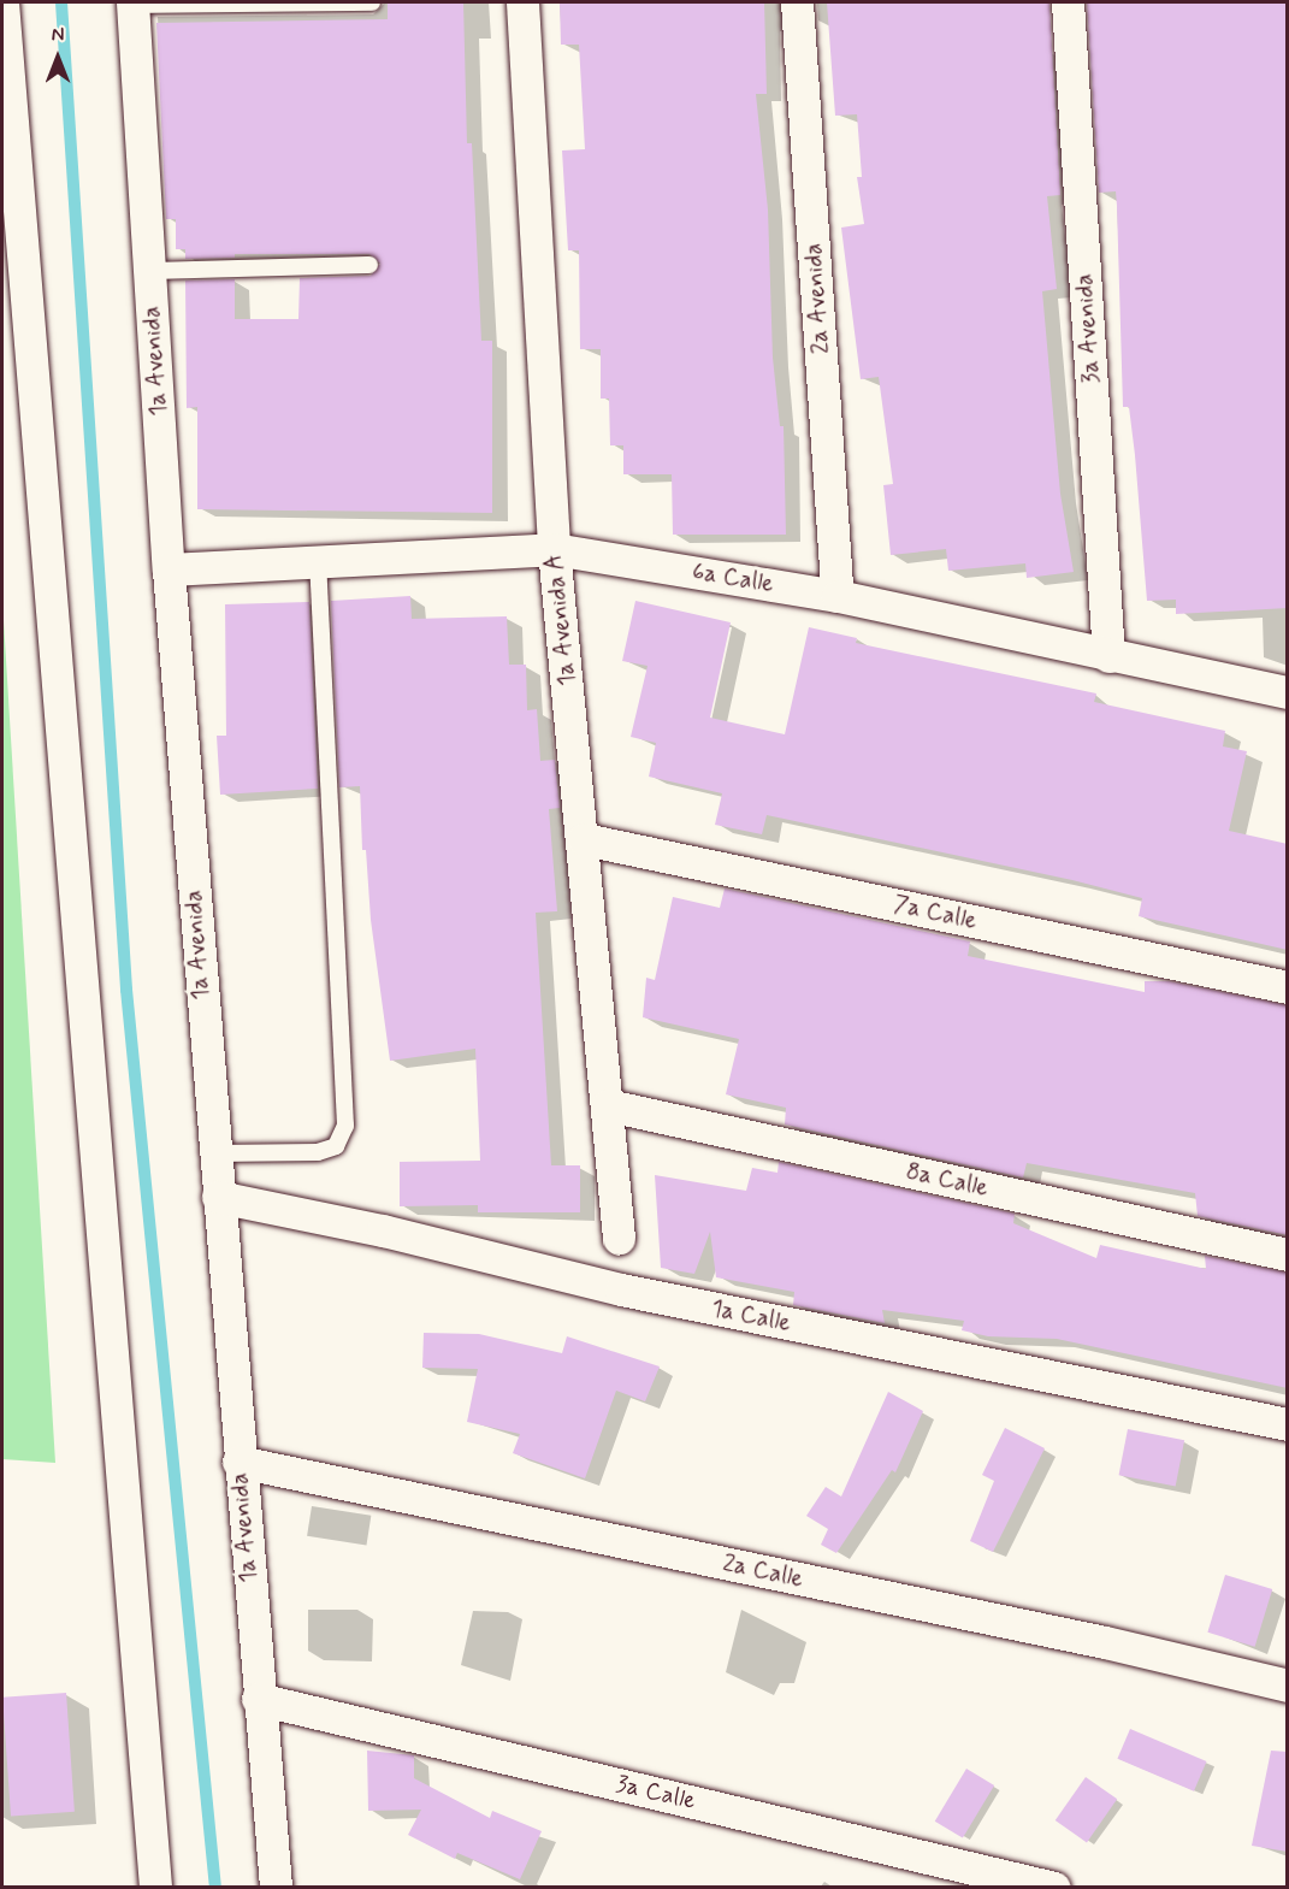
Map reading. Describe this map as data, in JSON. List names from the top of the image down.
{
  "streets": {
    "street": [
      "2a Avenida",
      "3a Avenida",
      "1a Avenida",
      "6a Calle",
      "1a Avenida A",
      "7a Calle",
      "8a Calle",
      "1a Calle",
      "2a Calle",
      "3a Calle"
    ]
  },
  "crossings": [
    ["2a Avenida", "6a Calle"],
    ["3a Avenida", "6a Calle"],
    ["1a Avenida", "6a Calle"],
    ["1a Avenida", "1a Calle"],
    ["1a Avenida", "2a Calle"],
    ["1a Avenida", "3a Calle"],
    ["6a Calle", "1a Avenida A"],
    ["1a Avenida A", "7a Calle"],
    ["1a Avenida A", "8a Calle"]
  ],
  "north": "top"
}
